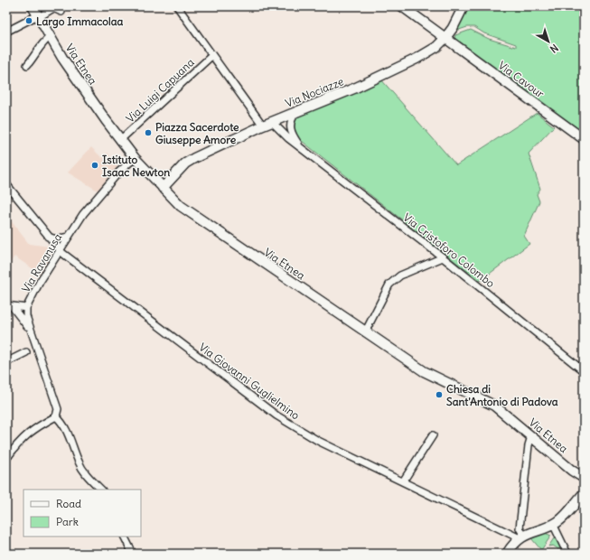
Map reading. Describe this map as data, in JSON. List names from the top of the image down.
{
  "streets": {
    "main road": ["Via Etnea", "Via Cavour", "Via Nociazze"],
    "street": [
      "Via Luigi Capuana",
      "Via Cristoforo Colombo",
      "Via Ravanusa",
      "Via Giovanni Guglielmino"
    ]
  },
  "crossings": [
    ["Via Etnea", "Via Luigi Capuana"],
    ["Via Etnea", "Via Nociazze"],
    ["Via Etnea", "Via Ravanusa"],
    ["Via Cavour", "Via Nociazze"],
    ["Via Nociazze", "Via Cristoforo Colombo"],
    ["Via Ravanusa", "Via Giovanni Guglielmino"]
  ],
  "places": [
    "Largo Immacolaa",
    "Piazza Sacerdote Giuseppe Amore",
    "Istituto Isaac Newton",
    "Chiesa di Sant'Antonio di Padova"
  ],
  "legend": ["Road", "Park"],
  "north": "bottom right"
}
